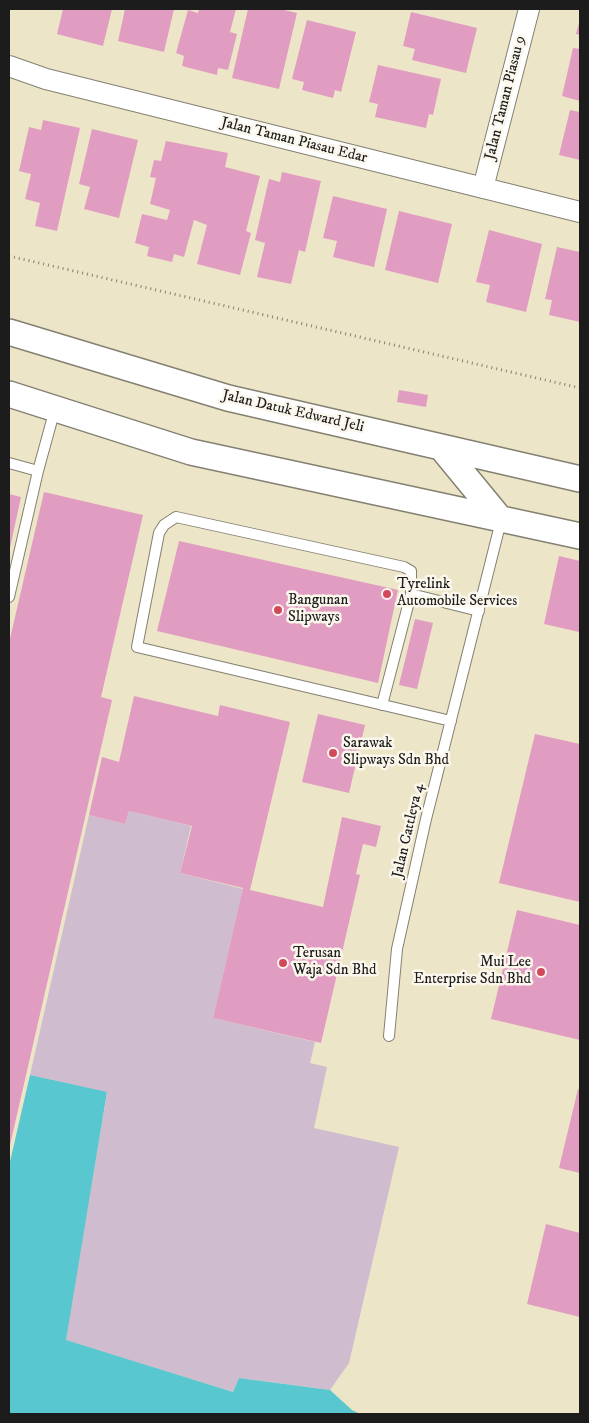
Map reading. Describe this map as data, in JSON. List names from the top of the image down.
{
  "streets": {
    "street": ["Jalan Taman Piasau 9", "Jalan Taman Piasau Edar", "Jalan Datuk Edward Jeli"],
    "lane": ["Jalan Cattleya 4"]
  },
  "crossings": [
    ["Jalan Taman Piasau 9", "Jalan Taman Piasau Edar"]
  ],
  "places": [
    "Tyrelink Automobile Services",
    "Bangunan Slipways",
    "Sarawak Slipways Sdn Bhd",
    "Terusan Waja Sdn Bhd",
    "Mui Lee Enterprise Sdn Bhd"
  ]
}
